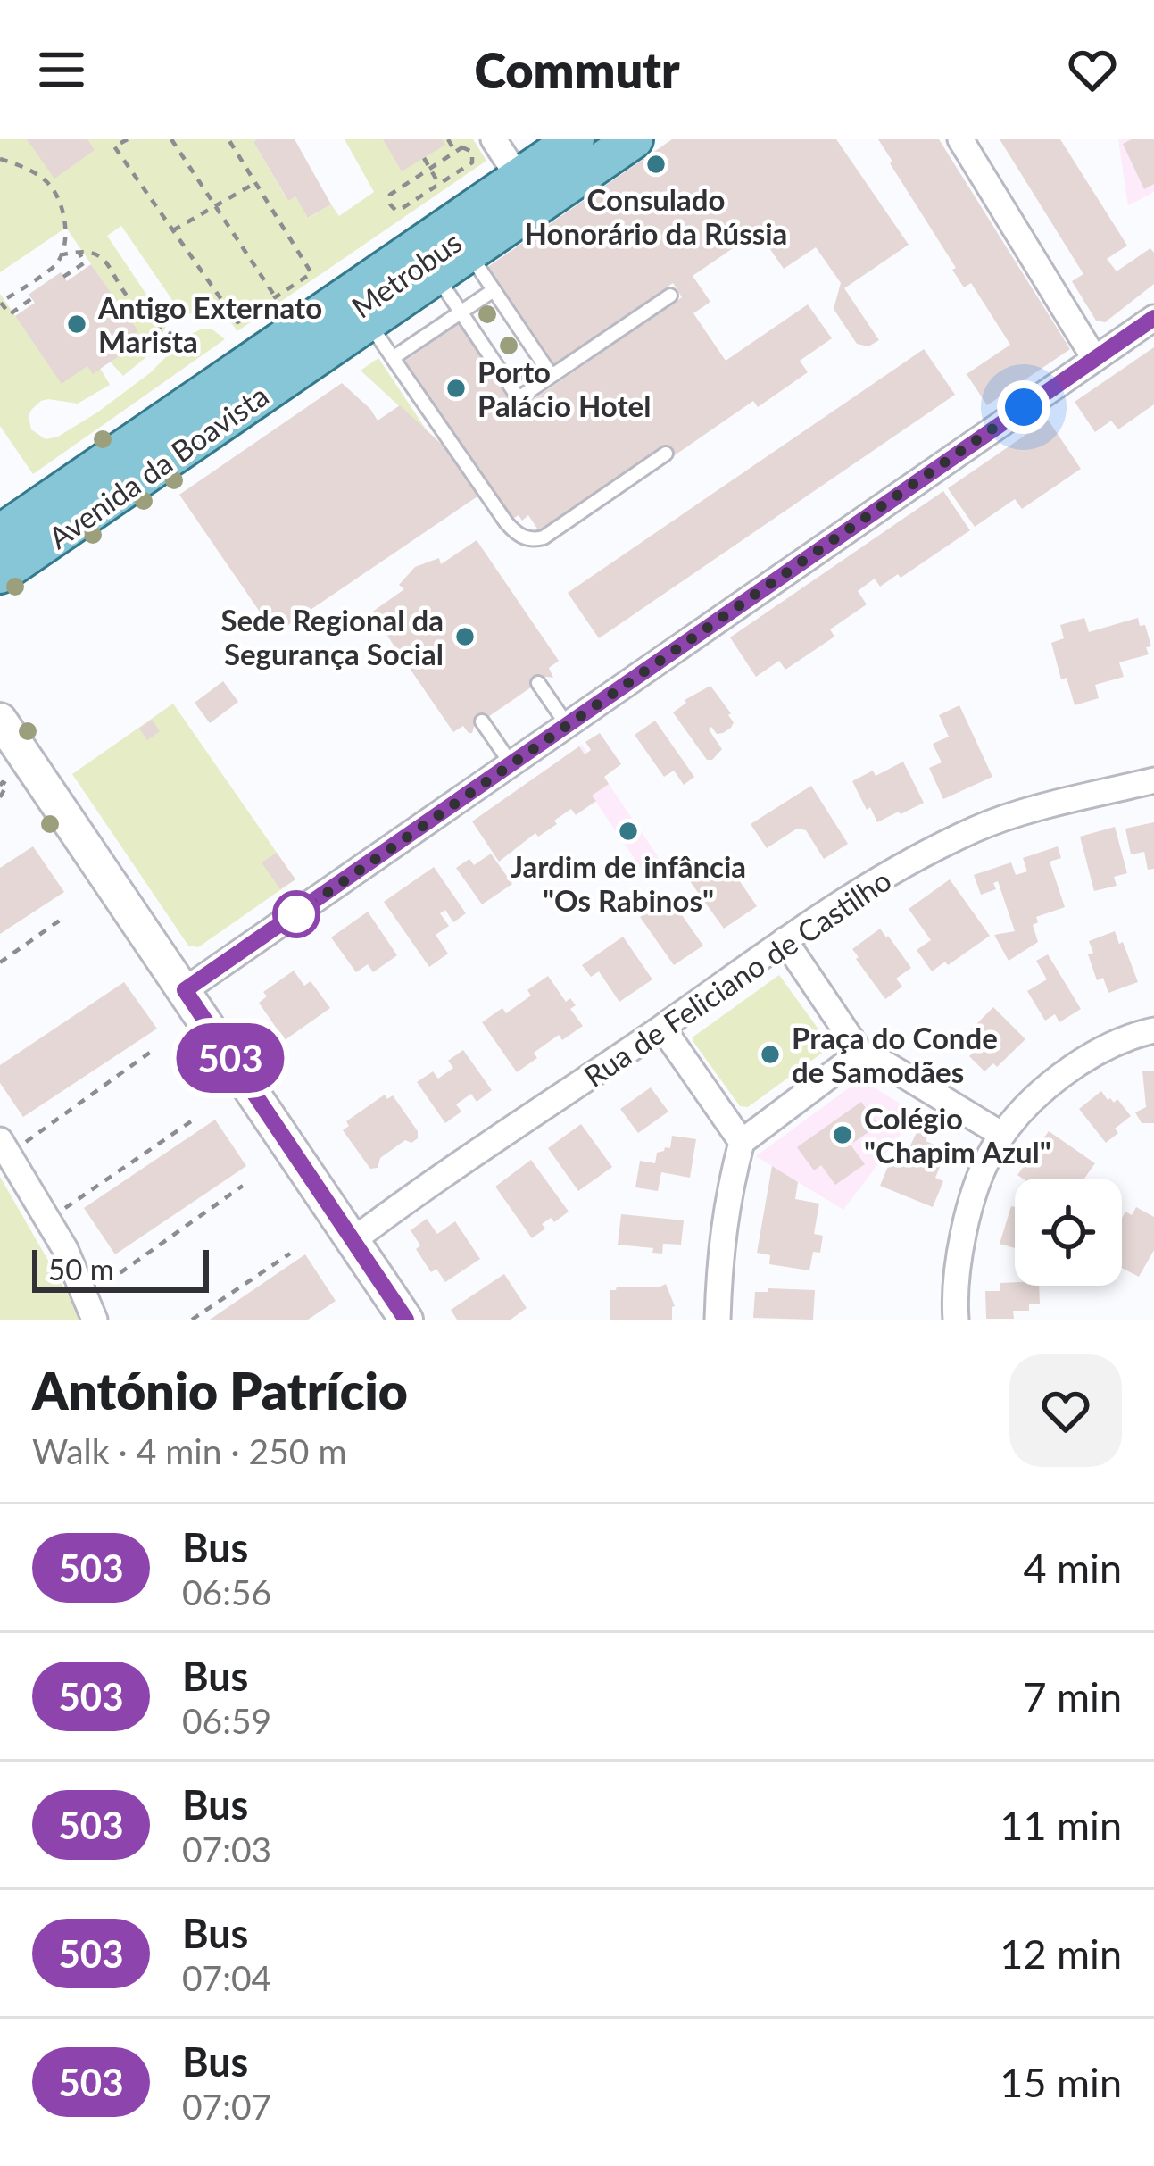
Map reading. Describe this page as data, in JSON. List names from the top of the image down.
{
  "streets": {
    "main road": ["Avenida da Boavista"],
    "street": ["Rua de Feliciano de Castilho"]
  },
  "places": [
    "Consulado Honorário da Rússia",
    "Antigo Externato Marista",
    "Porto Palácio Hotel",
    "Sede Regional da Segurança Social",
    "Jardim de infância \"Os Rabinos\"",
    "Praça do Conde de Samodães",
    "Colégio \"Chapim Azul\""
  ],
  "lines": ["bus line 503"],
  "scale_bar": "50 m",
  "page": {
    "header": "Commutr",
    "on_map": "503",
    "scale": "50 m",
    "heading": ["António Patrício", "Walk · 4 min · 250 m"],
    "list": [
      {
        "mark": "503",
        "name": "Bus",
        "note": "06:56",
        "value": "4 min"
      },
      {
        "mark": "503",
        "name": "Bus",
        "note": "06:59",
        "value": "7 min"
      },
      {
        "mark": "503",
        "name": "Bus",
        "note": "07:03",
        "value": "11 min"
      },
      {
        "mark": "503",
        "name": "Bus",
        "note": "07:04",
        "value": "12 min"
      },
      {
        "mark": "503",
        "name": "Bus",
        "note": "07:07",
        "value": "15 min"
      }
    ]
  }
}
